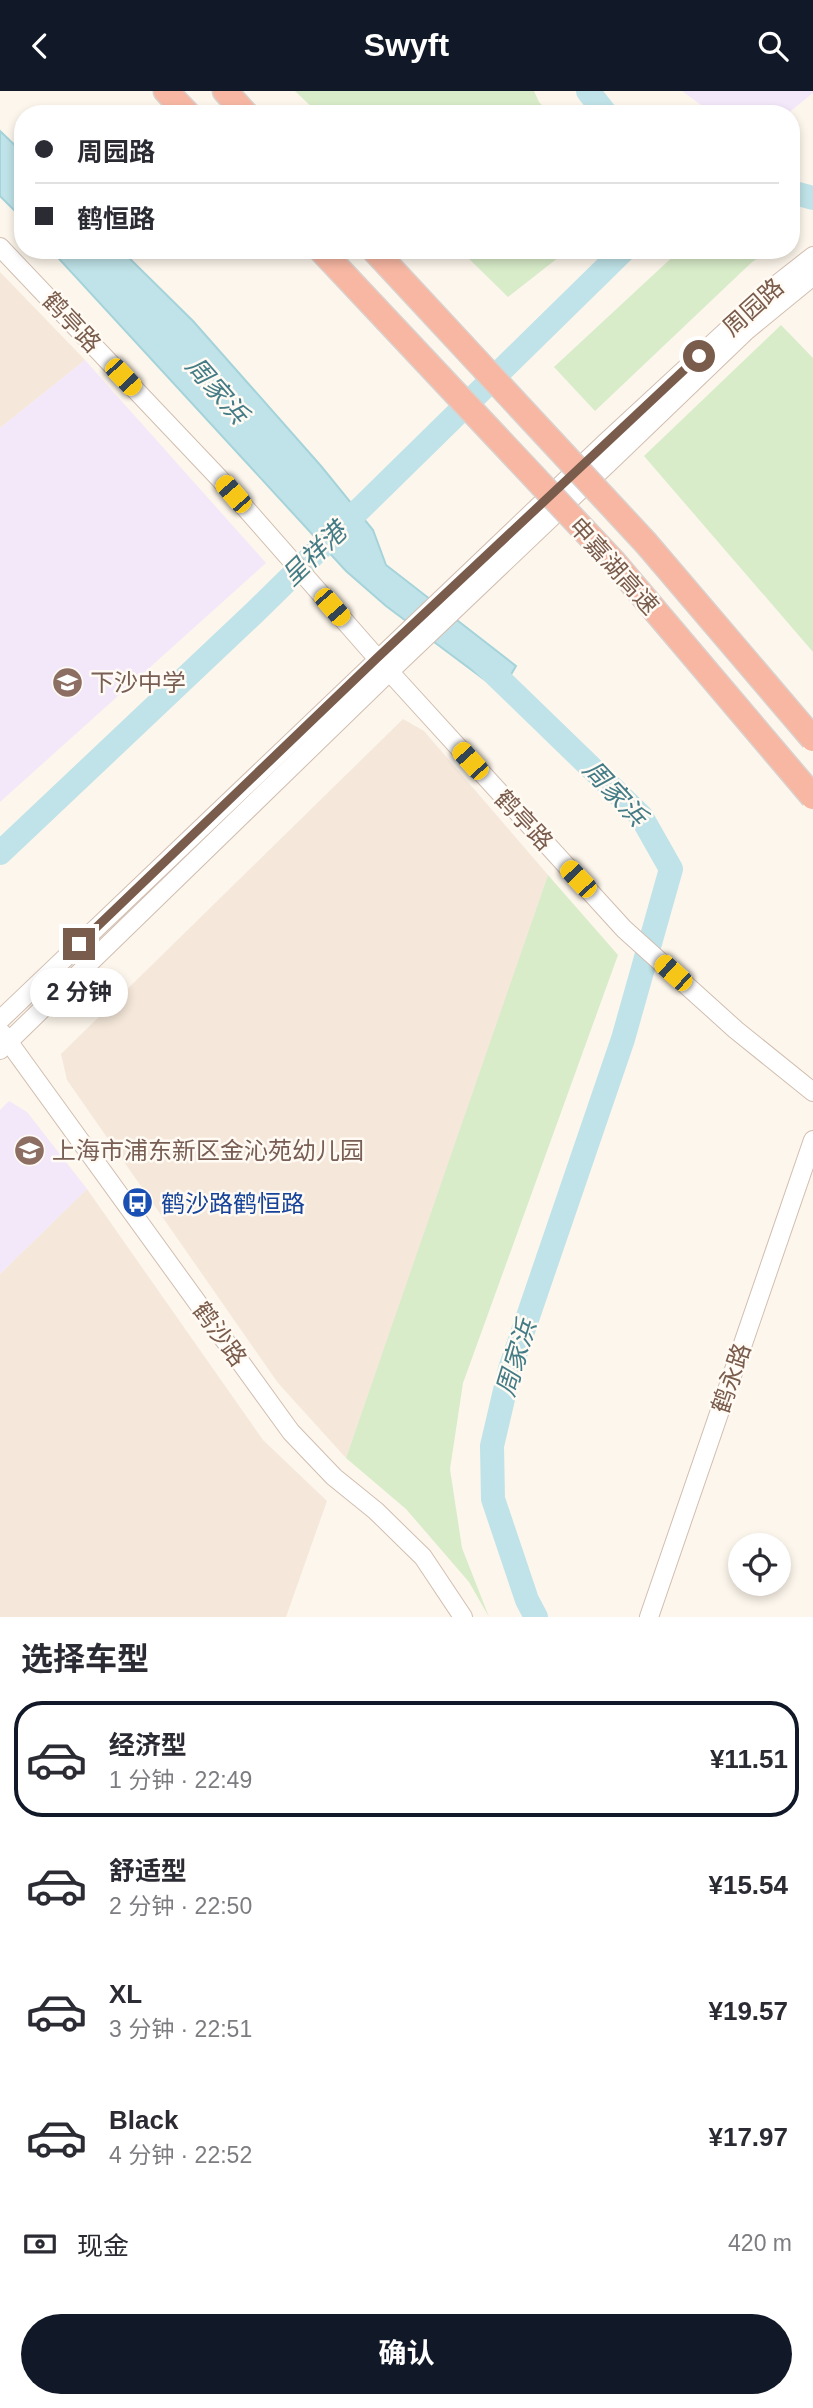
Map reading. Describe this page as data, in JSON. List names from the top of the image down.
{
  "streets": {
    "highway": ["申嘉湖高速"],
    "street": [
      "周园路",
      "鹤亭路",
      "鹤沙路",
      "鹤永路"
    ]
  },
  "water": ["周家浜", "呈祥港"],
  "places": {
    "school or university": ["下沙中学", "上海市浦东新区金沁苑幼儿园"],
    "bus stop": ["鹤沙路鹤恒路"]
  },
  "page": {
    "header": "Swyft",
    "banner": ["周园路", "鹤恒路"],
    "bubble": "2 分钟",
    "heading": "选择车型",
    "list": [
      {
        "name": "经济型",
        "note": "1 分钟 · 22:49",
        "value": "¥11.51"
      },
      {
        "name": "舒适型",
        "note": "2 分钟 · 22:50",
        "value": "¥15.54"
      },
      {
        "name": "XL",
        "note": "3 分钟 · 22:51",
        "value": "¥19.57"
      },
      {
        "name": "Black",
        "note": "4 分钟 · 22:52",
        "value": "¥17.97"
      }
    ],
    "pay": ["现金", "420 m"],
    "buttons": "确认"
  }
}
